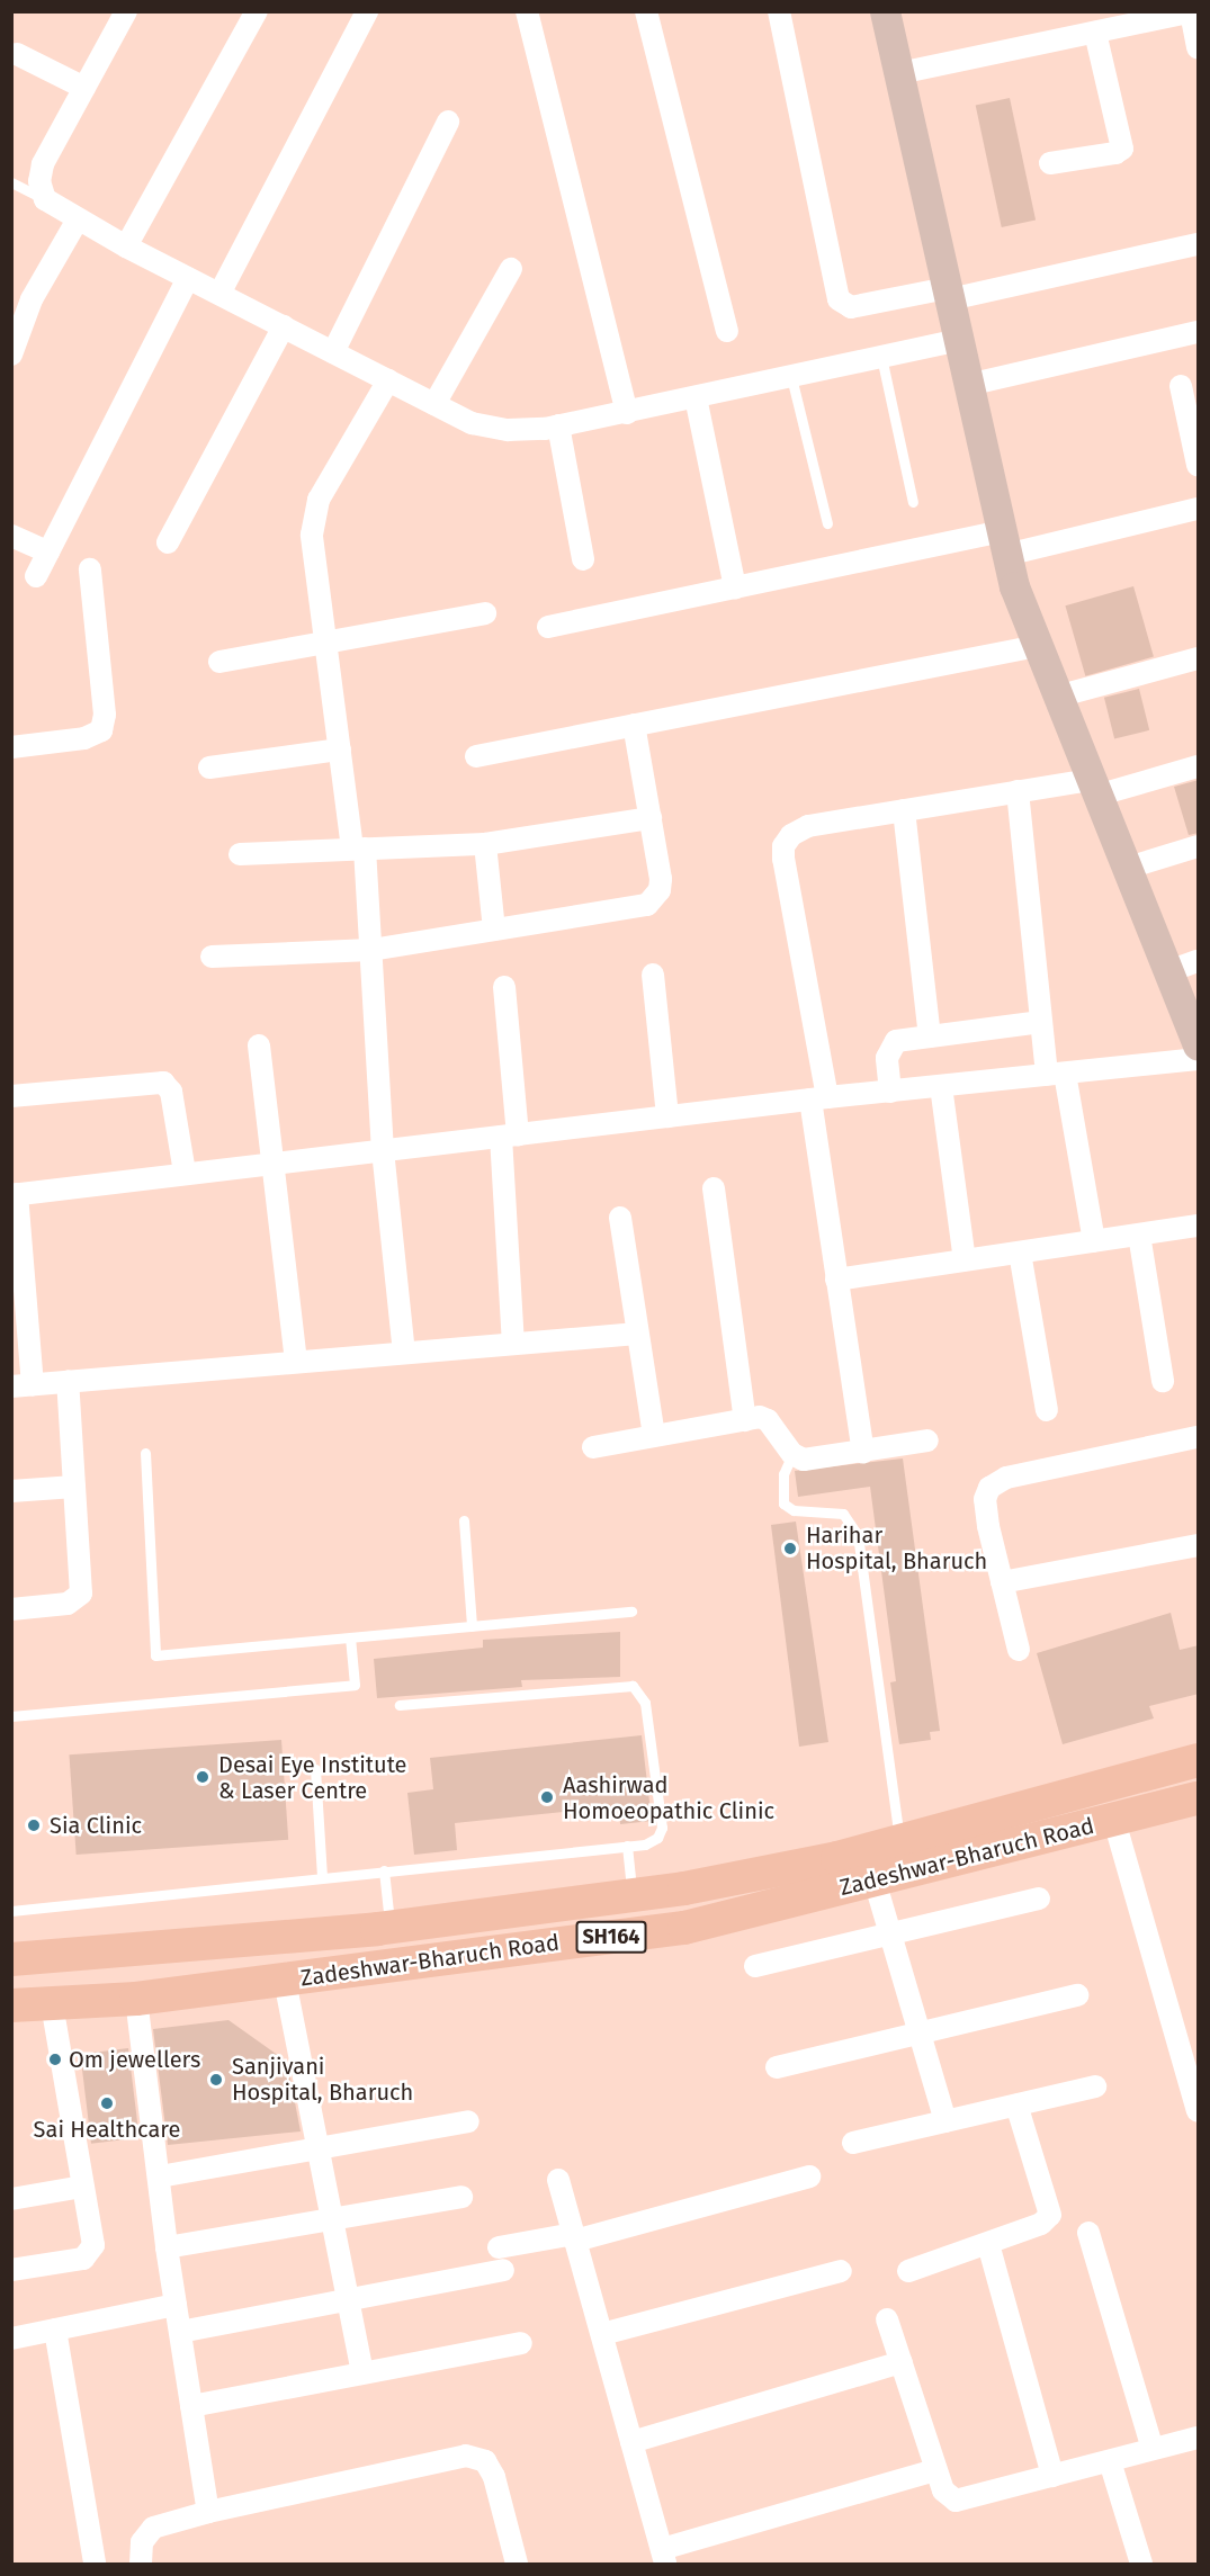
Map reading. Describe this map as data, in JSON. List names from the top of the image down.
{
  "streets": {
    "main road": ["Zadeshwar-Bharuch Road", "SH164"]
  },
  "places": [
    "Harihar Hospital, Bharuch",
    "Desai Eye Institute & Laser Centre",
    "Aashirwad Homoeopathic Clinic",
    "Sia Clinic",
    "Om jewellers",
    "Sanjivani Hospital, Bharuch",
    "Sai Healthcare"
  ]
}
